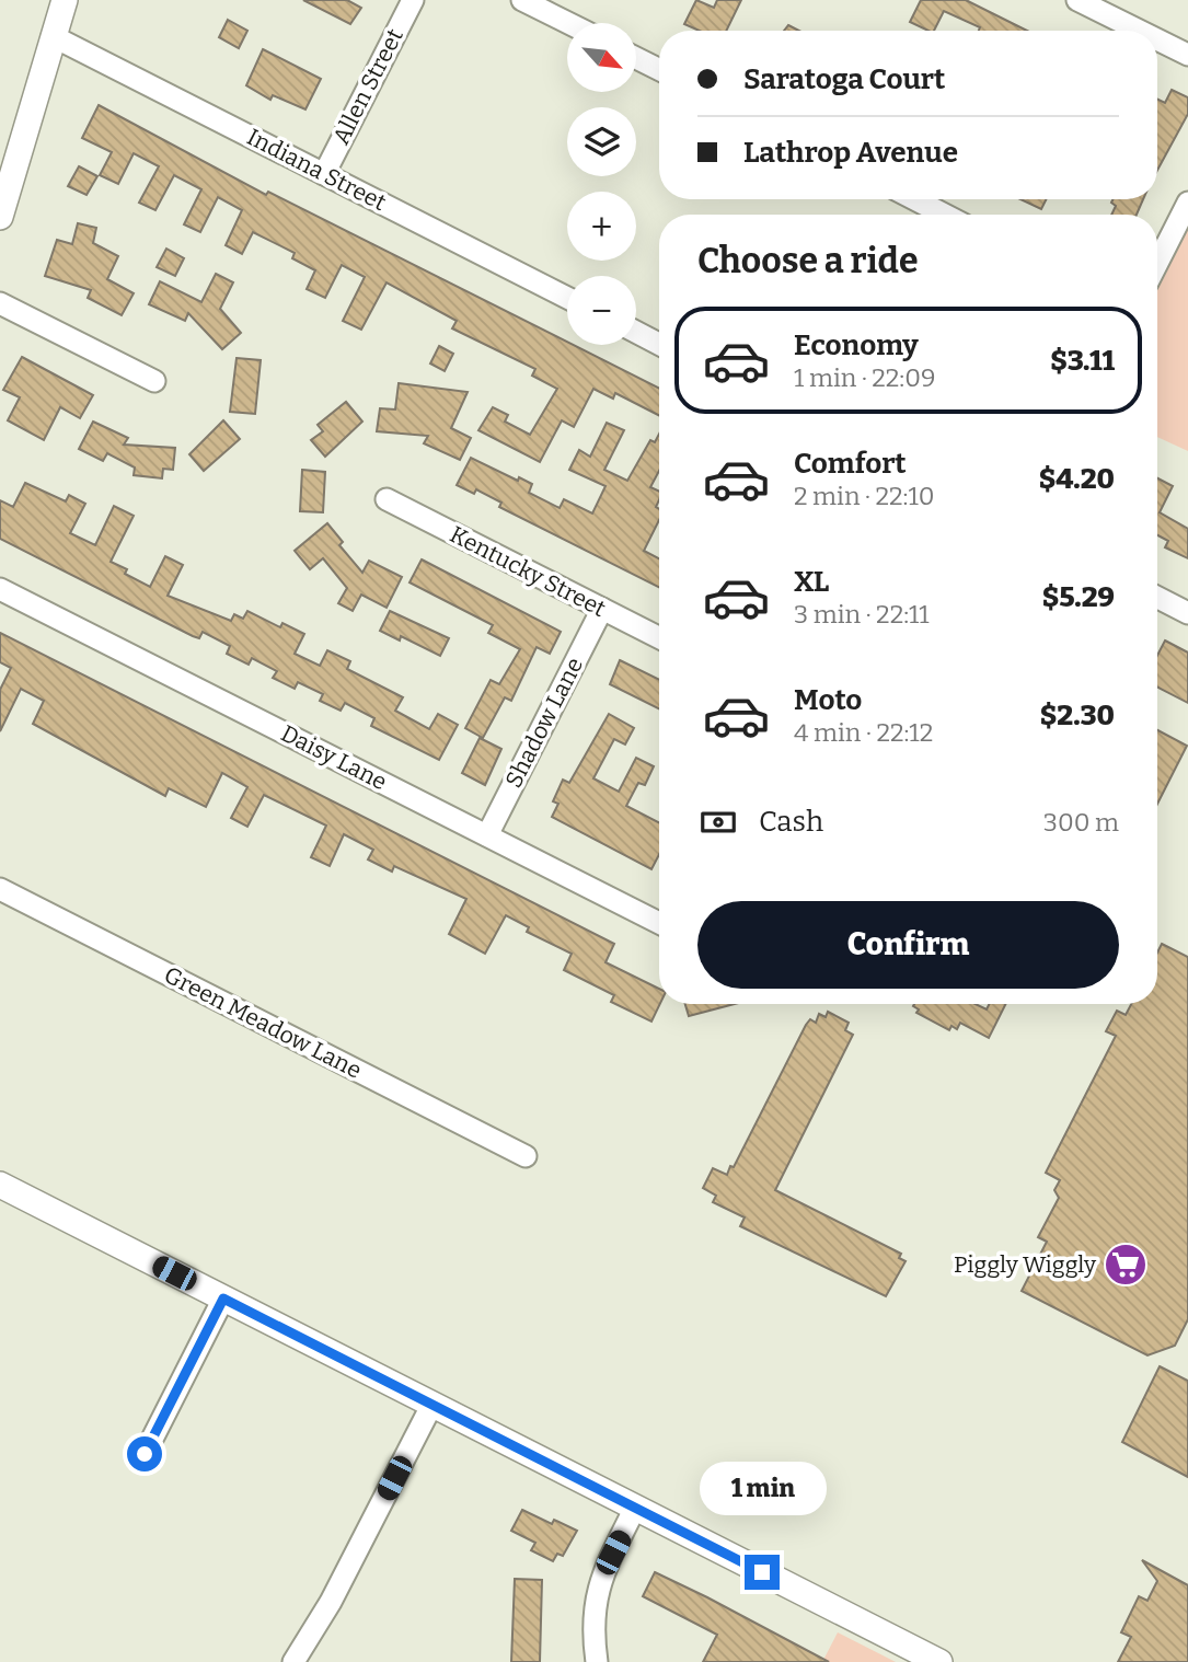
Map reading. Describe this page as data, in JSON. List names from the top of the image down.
{
  "streets": {
    "street": [
      "Allen Street",
      "Indiana Street",
      "Kentucky Street",
      "Shadow Lane",
      "Daisy Lane",
      "Green Meadow Lane"
    ]
  },
  "crossings": [
    ["Allen Street", "Indiana Street"],
    ["Kentucky Street", "Shadow Lane"],
    ["Shadow Lane", "Daisy Lane"]
  ],
  "places": {
    "supermarket": ["Piggly Wiggly"]
  },
  "north": "bottom right",
  "page": {
    "map_buttons": ["+", "−"],
    "banner": ["Saratoga Court", "Lathrop Avenue"],
    "heading": "Choose a ride",
    "list": [
      {
        "name": "Economy",
        "note": "1 min · 22:09",
        "value": "$3.11"
      },
      {
        "name": "Comfort",
        "note": "2 min · 22:10",
        "value": "$4.20"
      },
      {
        "name": "XL",
        "note": "3 min · 22:11",
        "value": "$5.29"
      },
      {
        "name": "Moto",
        "note": "4 min · 22:12",
        "value": "$2.30"
      }
    ],
    "pay": ["Cash", "300 m"],
    "buttons": "Confirm",
    "bubble": "1 min"
  }
}
